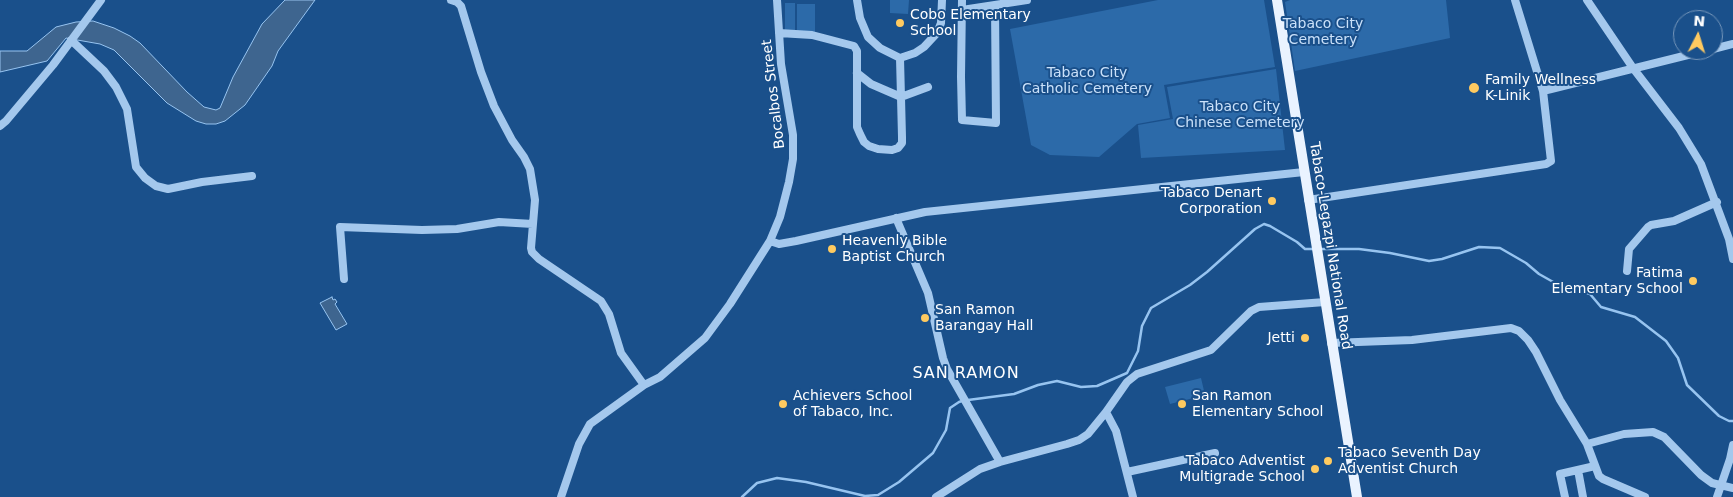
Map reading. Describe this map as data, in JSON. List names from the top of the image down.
{
  "streets": {
    "main road": ["Tabaco-Legazpi National Road"],
    "street": ["Bocalbos Street"]
  },
  "districts": ["SAN RAMON"],
  "parks": ["Tabaco City Cemetery", "Tabaco City Catholic Cemetery", "Tabaco City Chinese Cemetery"],
  "places": [
    "Cobo Elementary School",
    "Family Wellness K-Linik",
    "Tabaco Denart Corporation",
    "Heavenly Bible Baptist Church",
    "Fatima Elementary School",
    "San Ramon Barangay Hall",
    "Jetti",
    "Achievers School of Tabaco, Inc.",
    "San Ramon Elementary School",
    "Tabaco Seventh Day Adventist Church",
    "Tabaco Adventist Multigrade School"
  ],
  "north": "top"
}
